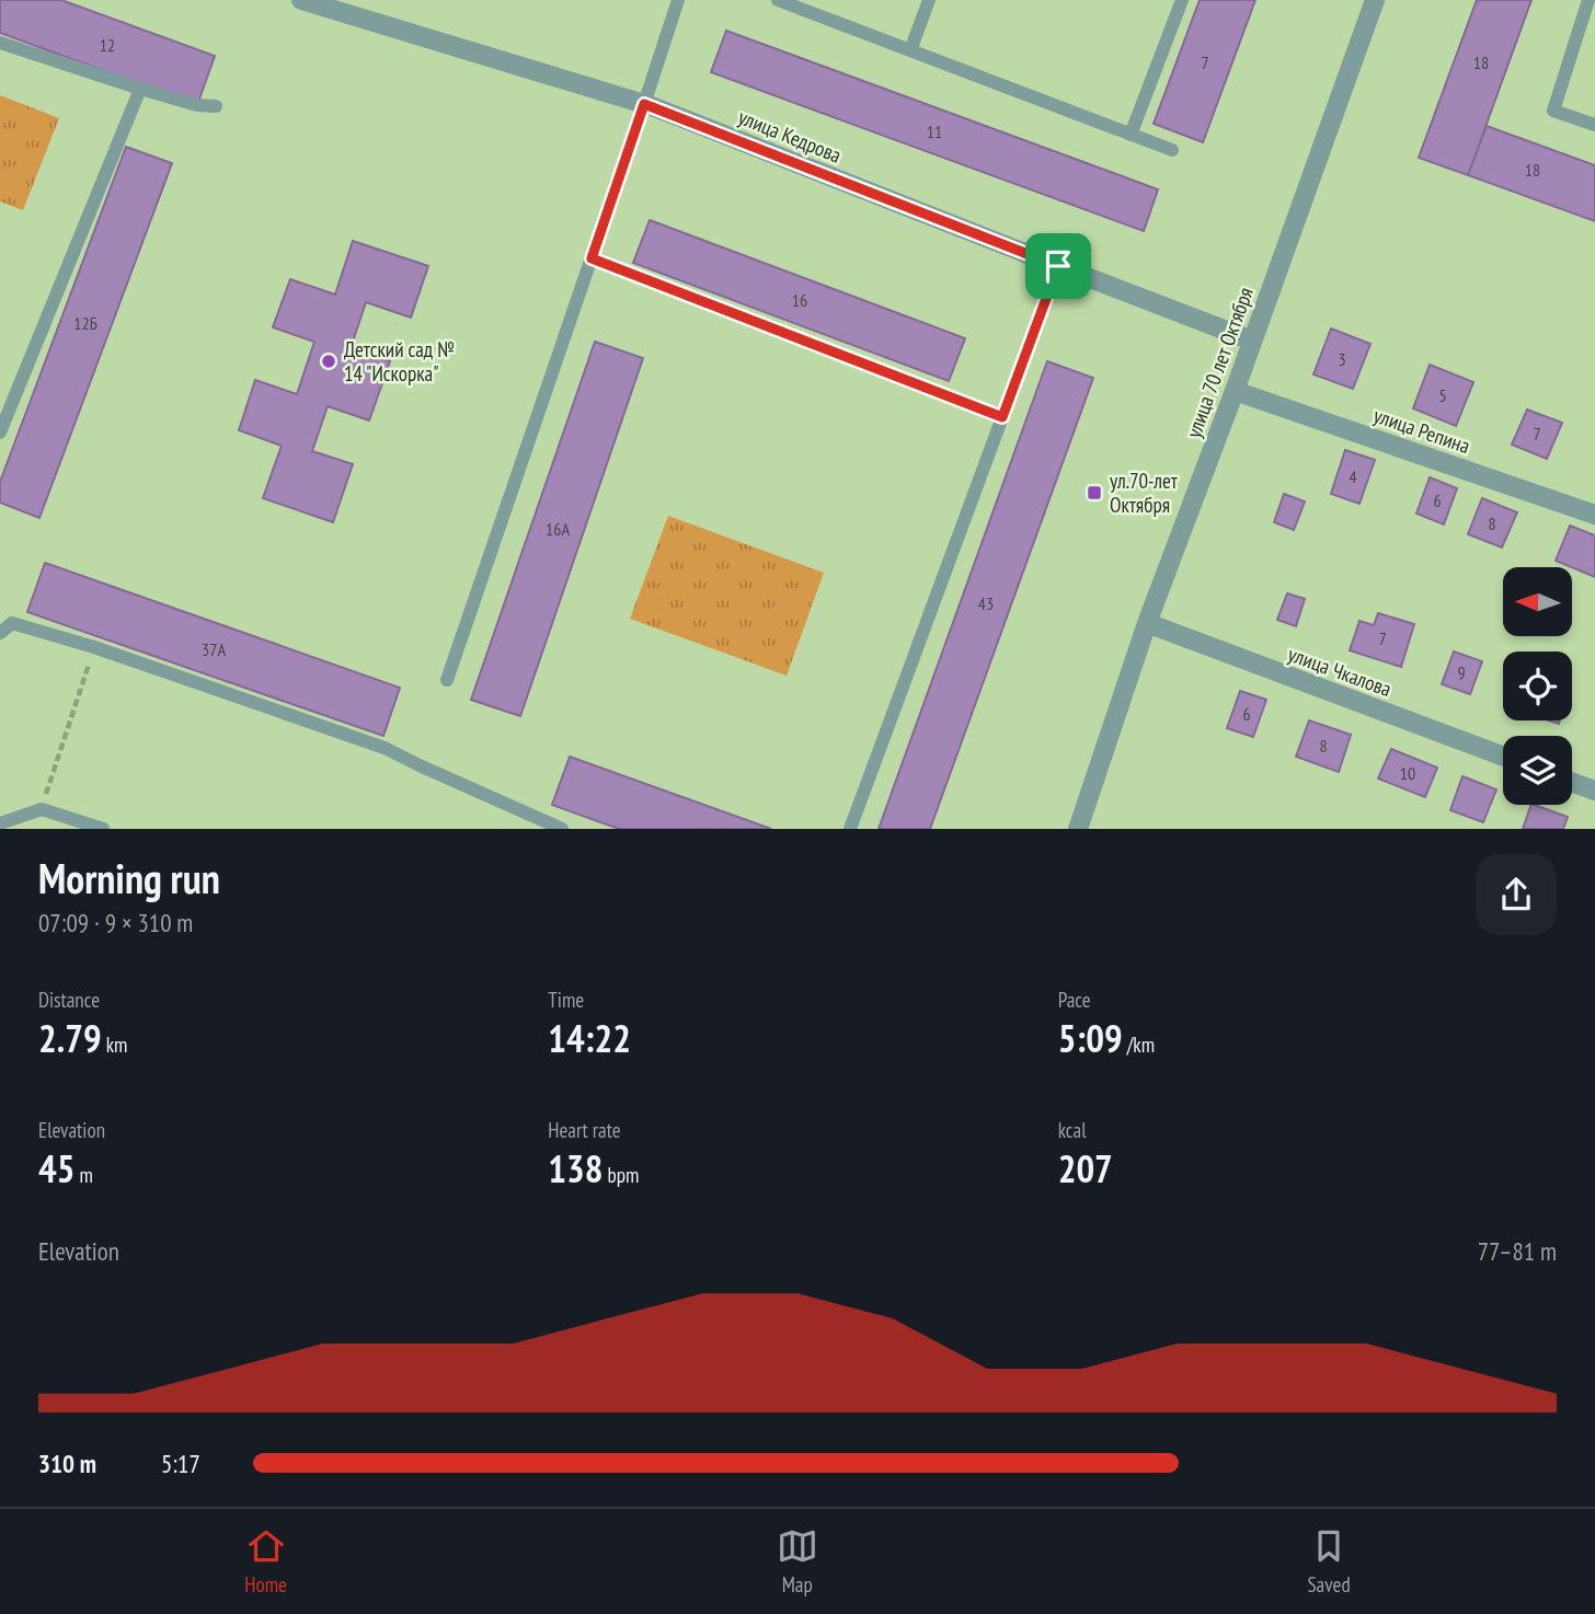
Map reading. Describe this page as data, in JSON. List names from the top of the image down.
{
  "streets": {
    "street": [
      "улица Кедрова",
      "улица 70 лет Октября",
      "улица Репина",
      "улица Чкалова"
    ]
  },
  "crossings": [
    ["улица Кедрова", "улица 70 лет Октября"],
    ["улица 70 лет Октября", "улица Репина"],
    ["улица 70 лет Октября", "улица Чкалова"]
  ],
  "places": {
    "other": ["Детский сад № 14 \"Искорка\""],
    "transit": ["ул.70-лет Октября"]
  },
  "house_numbers": [
    "12",
    "7",
    "18",
    "11",
    "18",
    "16",
    "12Б",
    "3",
    "5",
    "7",
    "4",
    "6",
    "8",
    "16А",
    "43",
    "7",
    "37А",
    "9",
    "6",
    "8",
    "10"
  ],
  "north": "left",
  "page": {
    "heading": ["Morning run", "07:09 · 9 × 310 m"],
    "stats": [
      ["Distance", "2.79 km"],
      ["Time", "14:22"],
      ["Pace", "5:09 /km"],
      ["Elevation", "45 m"],
      ["Heart rate", "138 bpm"],
      ["kcal", "207"]
    ],
    "chart": ["Elevation", "77–81 m"],
    "list": [
      {
        "name": "310 m",
        "note": "5:17"
      }
    ],
    "tabs": ["Home", "Map", "Saved"]
  }
}
